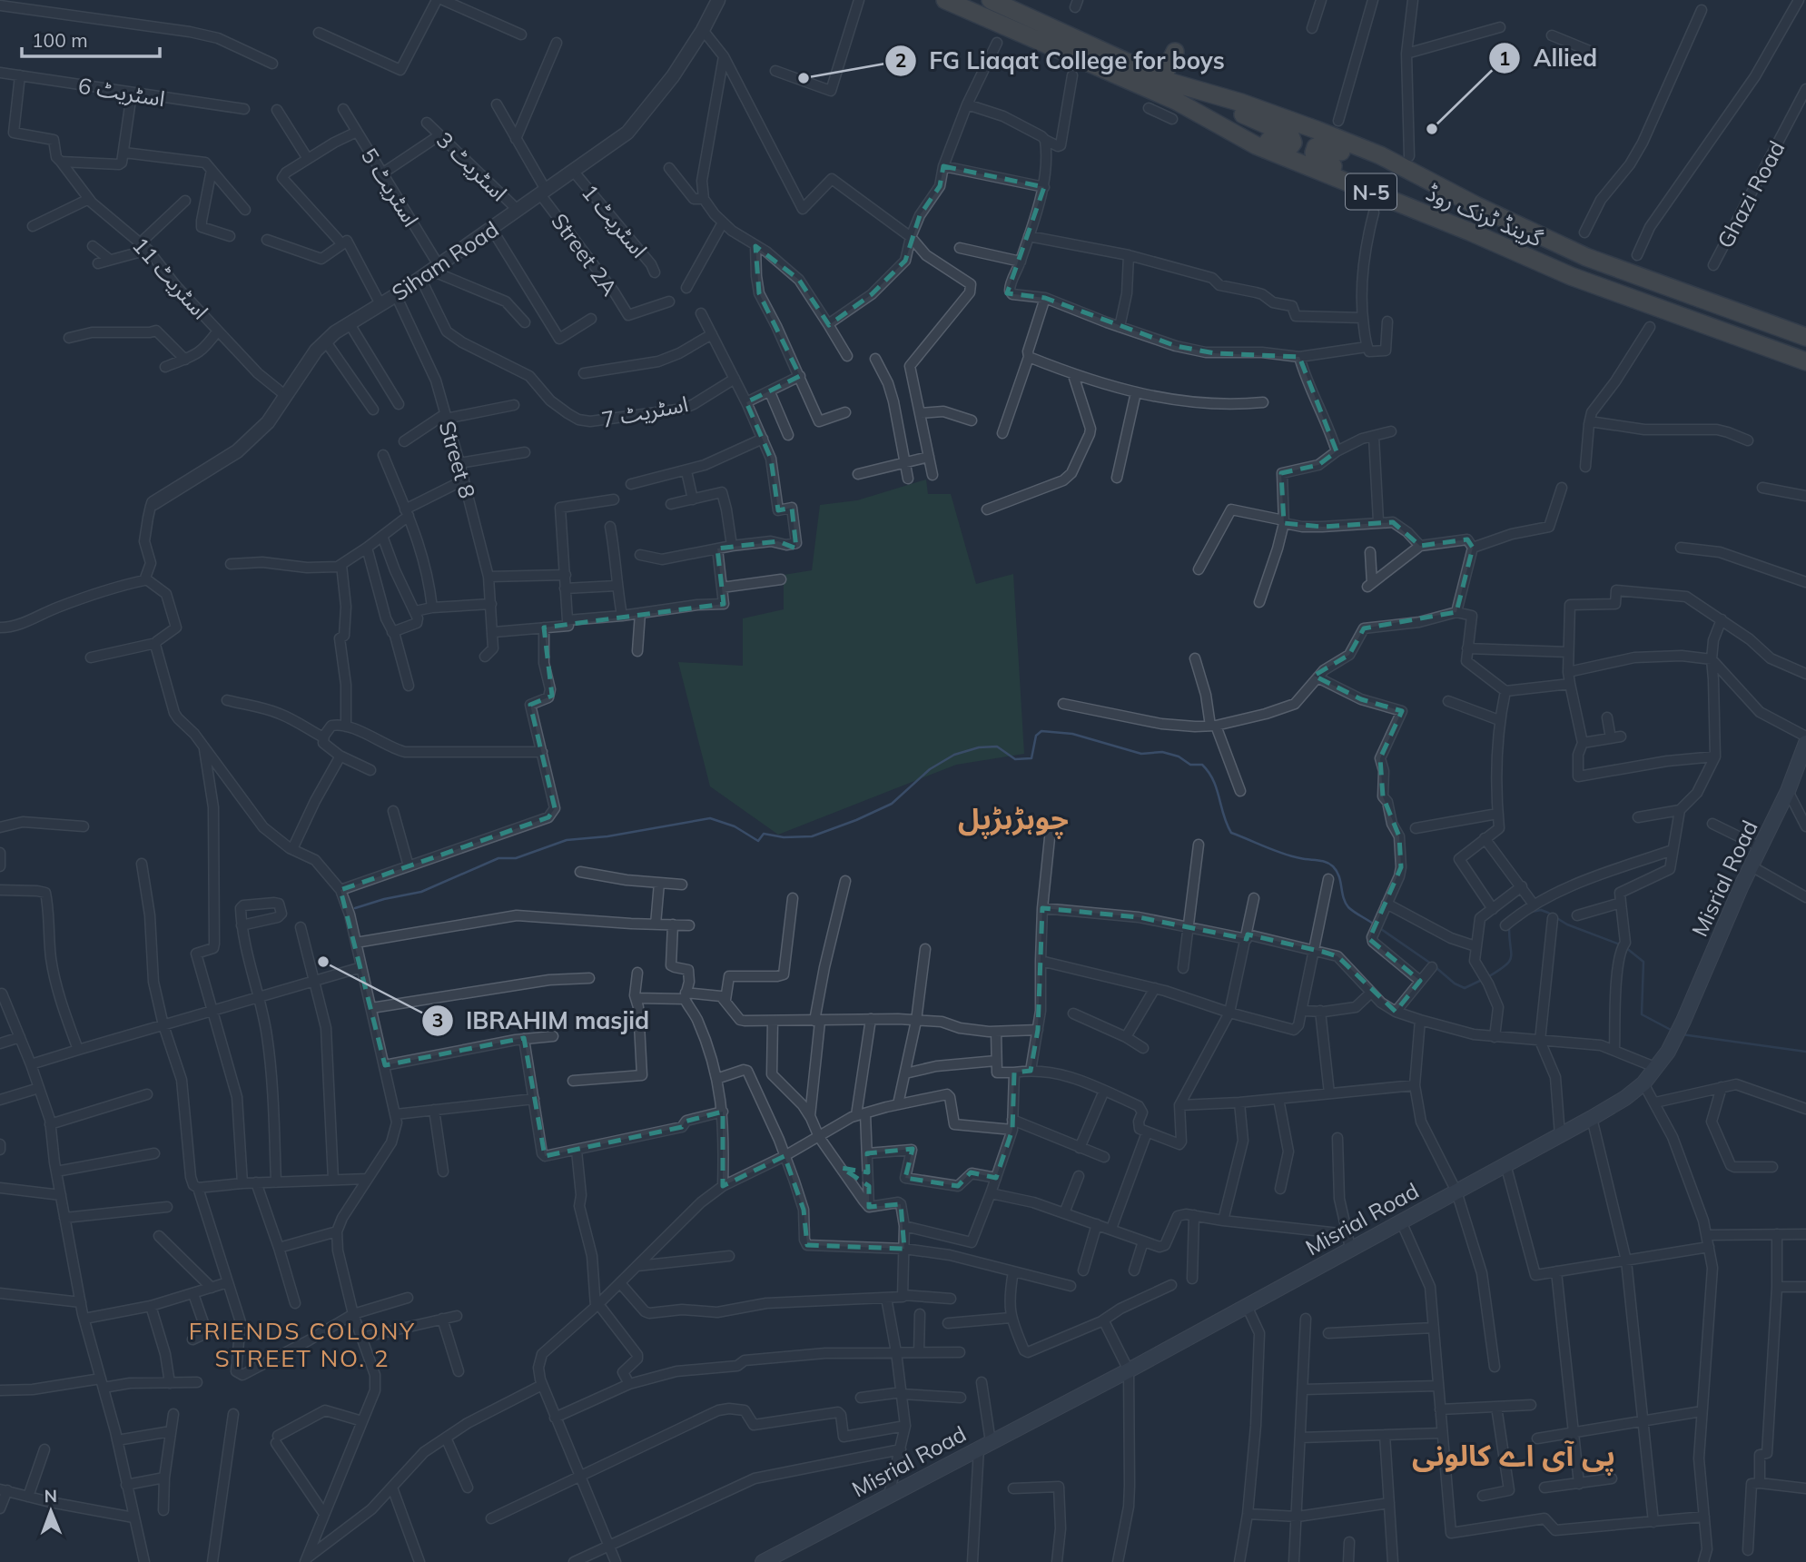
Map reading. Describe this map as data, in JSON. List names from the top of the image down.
{
  "streets": {
    "highway": ["N-5", "گرینڈ ٹرنک روڈ"],
    "main road": ["Misrial Road"],
    "street": [
      "اسٹریٹ 6",
      "اسٹریٹ 3",
      "اسٹریٹ 5",
      "Ghazi Road",
      "اسٹریٹ 1",
      "Street 2A",
      "Siham Road",
      "اسٹریٹ 11",
      "اسٹریٹ 7",
      "Street 8"
    ]
  },
  "crossings": [
    ["اسٹریٹ 6", "اسٹریٹ 11"],
    ["اسٹریٹ 3", "Siham Road"],
    ["اسٹریٹ 5", "Siham Road"],
    ["اسٹریٹ 5", "اسٹریٹ 7"],
    ["اسٹریٹ 1", "Siham Road"],
    ["Street 2A", "Siham Road"],
    ["Siham Road", "اسٹریٹ 11"],
    ["Siham Road", "اسٹریٹ 7"],
    ["Siham Road", "Street 8"]
  ],
  "districts": ["چوہڑہڑپل", "FRIENDS COLONY STREET NO. 2", "پی آی اے کالونی"],
  "places": ["FG Liaqat College for boys", "Allied", "IBRAHIM masjid"],
  "scale_bar": "100 m",
  "north": "top"
}
